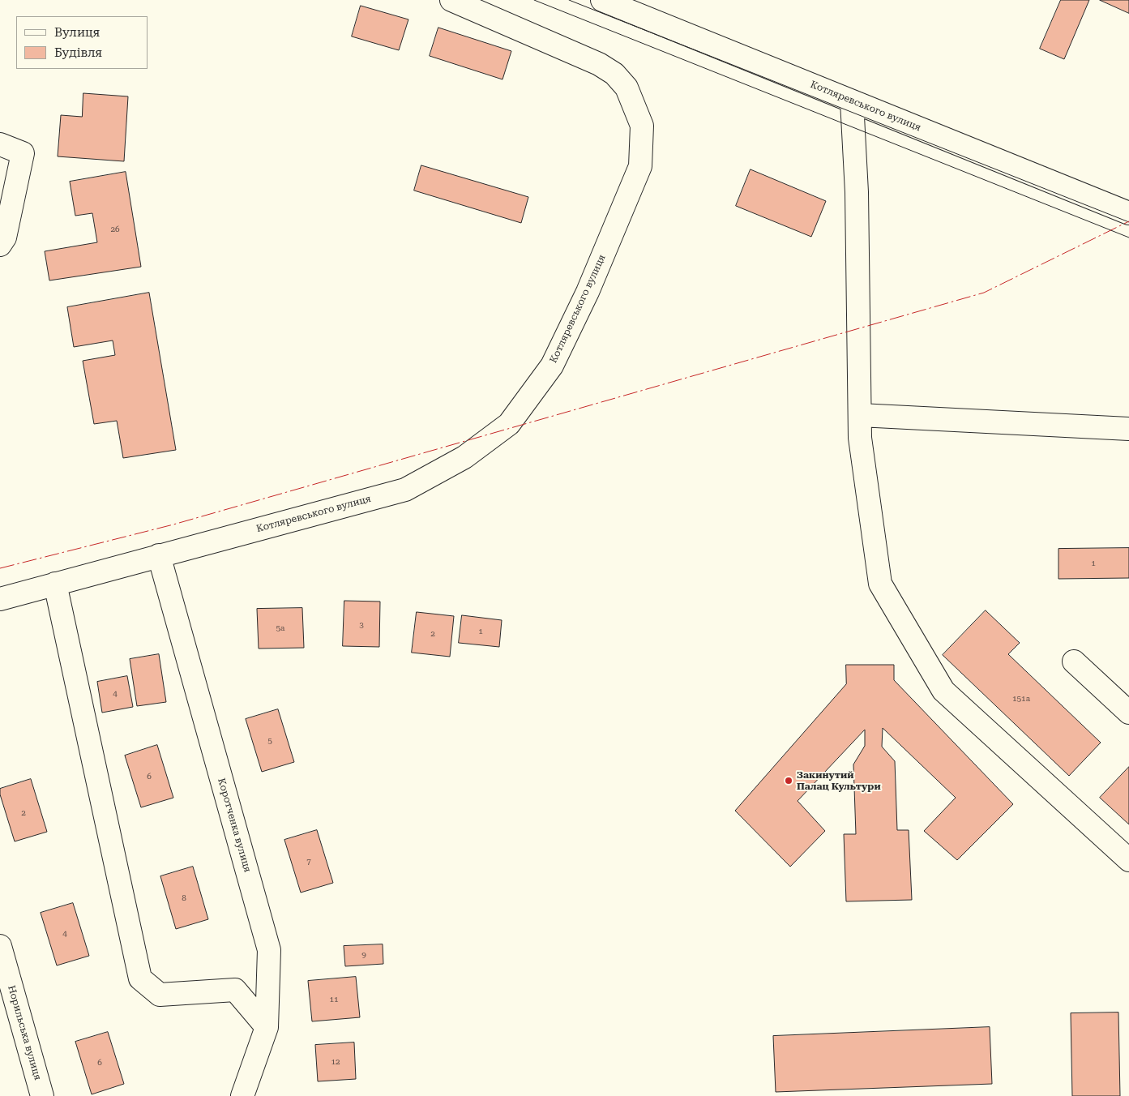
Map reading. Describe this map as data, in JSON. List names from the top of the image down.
{
  "streets": {
    "street": ["Котляревського вулиця", "Коротченка вулиця", "Норильська вулиця"]
  },
  "crossings": [
    ["Котляревського вулиця", "Коротченка вулиця"]
  ],
  "places": ["Закинутий Палац Культури"],
  "house_numbers": [
    "26",
    "1",
    "3",
    "5а",
    "1",
    "2",
    "4",
    "151а",
    "5",
    "6",
    "2",
    "7",
    "8",
    "4",
    "9",
    "11",
    "12",
    "6"
  ],
  "legend": ["Вулиця", "Будівля"]
}
